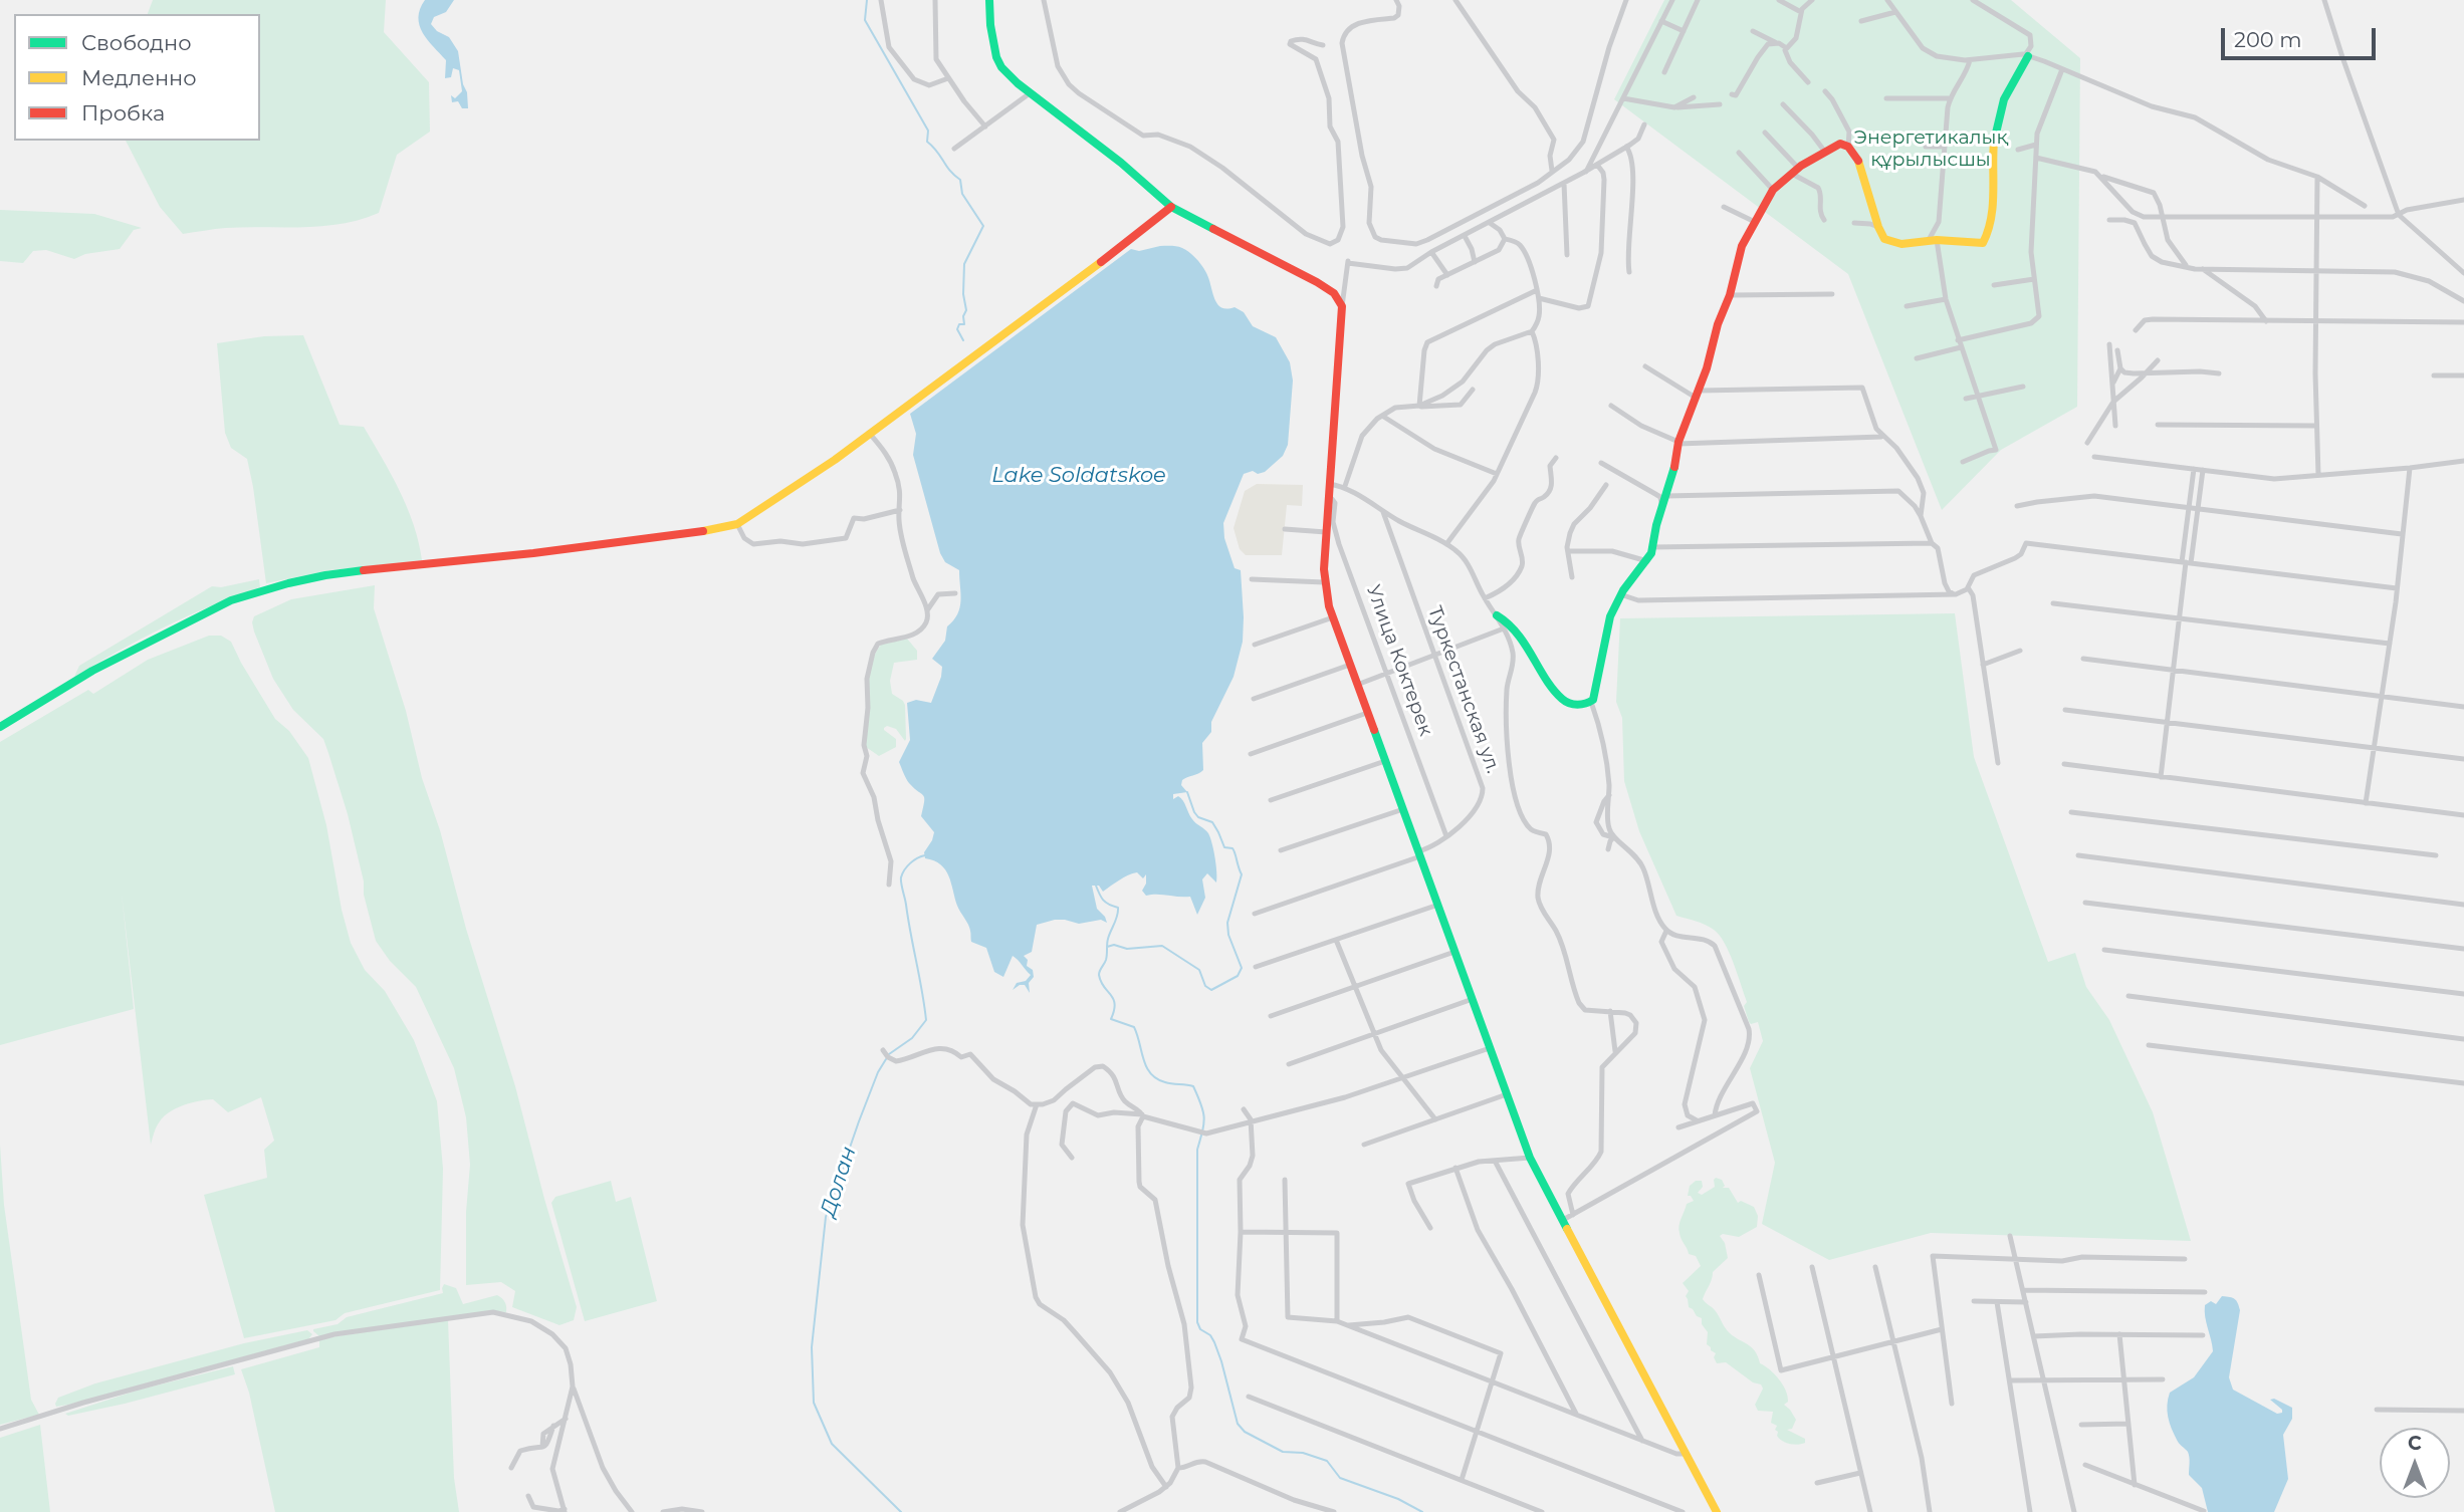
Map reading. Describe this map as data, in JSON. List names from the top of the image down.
{
  "streets": {
    "street": ["Улица Коктерек", "Туркестанская ул."]
  },
  "crossings": [
    ["Улица Коктерек", "Туркестанская ул."]
  ],
  "water": ["Lake Soldatskoe", "Долан"],
  "parks": ["Энергетикалық құрылысшы"],
  "legend": ["Свободно", "Медленно", "Пробка"],
  "scale_bar": "200 m",
  "north": "top"
}
